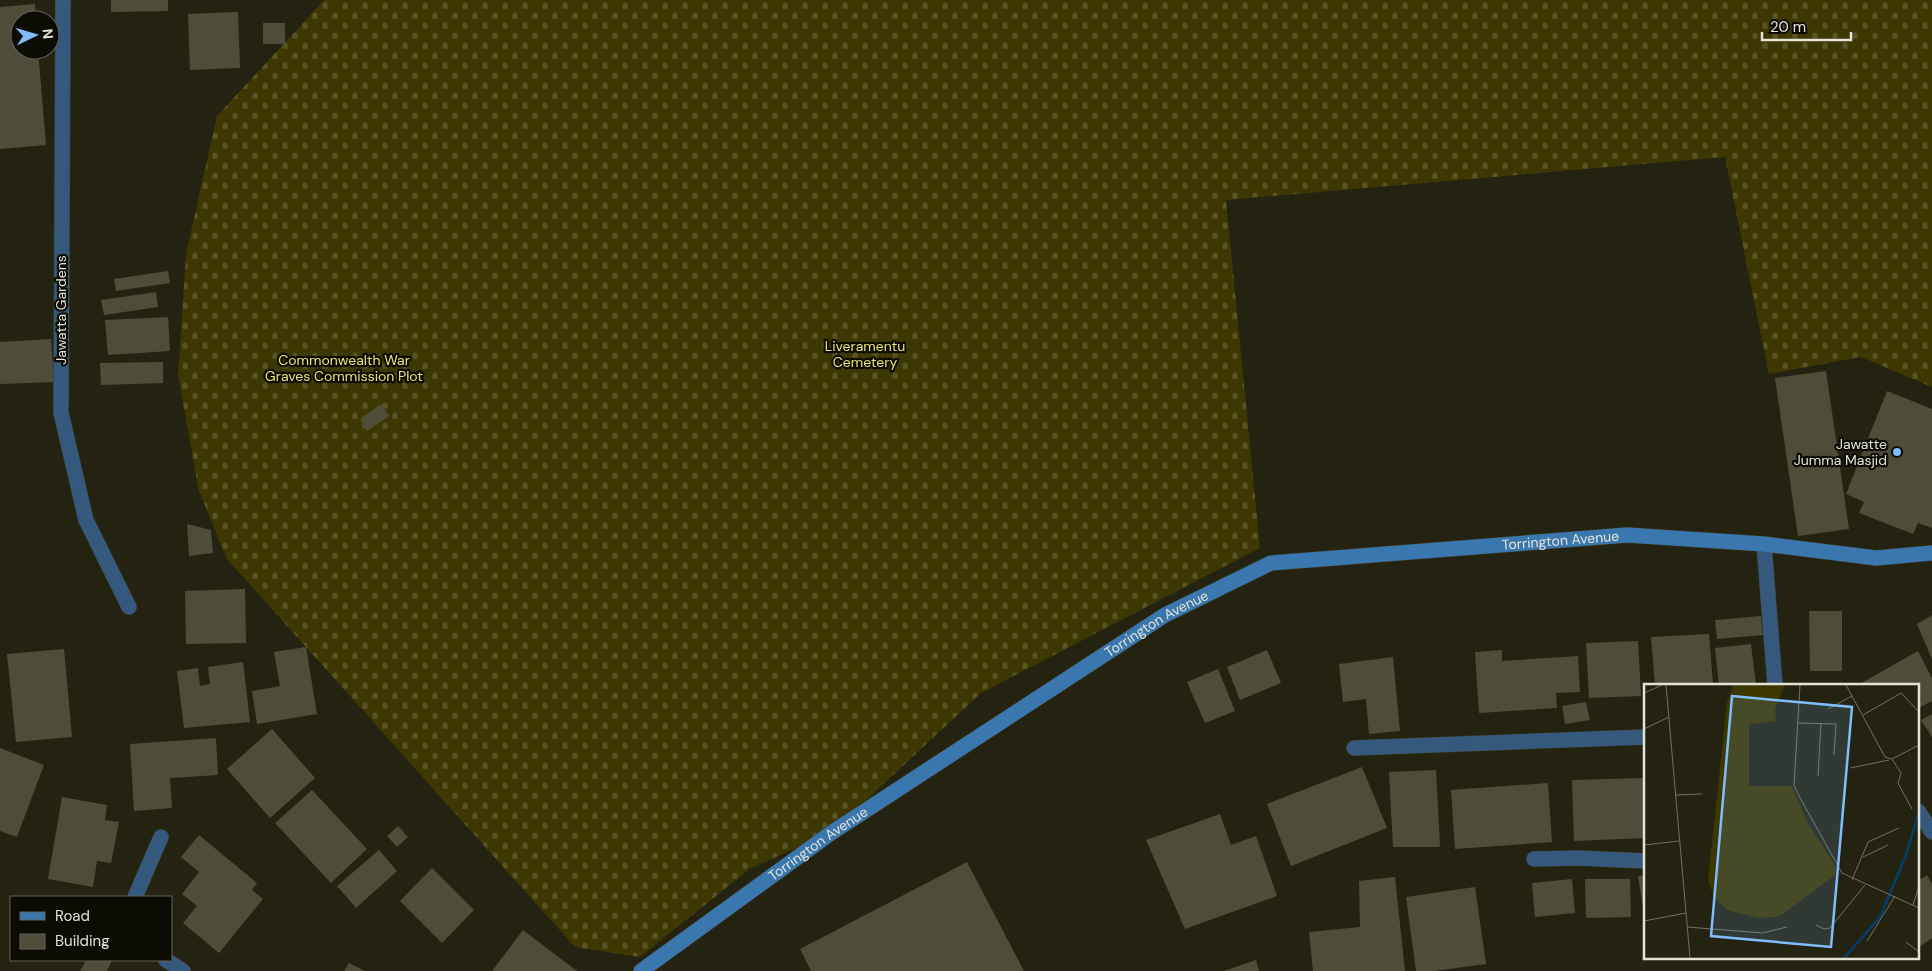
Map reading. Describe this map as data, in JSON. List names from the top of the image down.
{
  "streets": {
    "main road": ["Torrington Avenue"],
    "street": ["Jawatta Gardens"]
  },
  "parks": ["Liveramentu Cemetery", "Commonwealth War Graves Commission Plot"],
  "places": ["Jawatte Jumma Masjid"],
  "legend": ["Road", "Building"],
  "scale_bar": "20 m",
  "north": "right"
}
